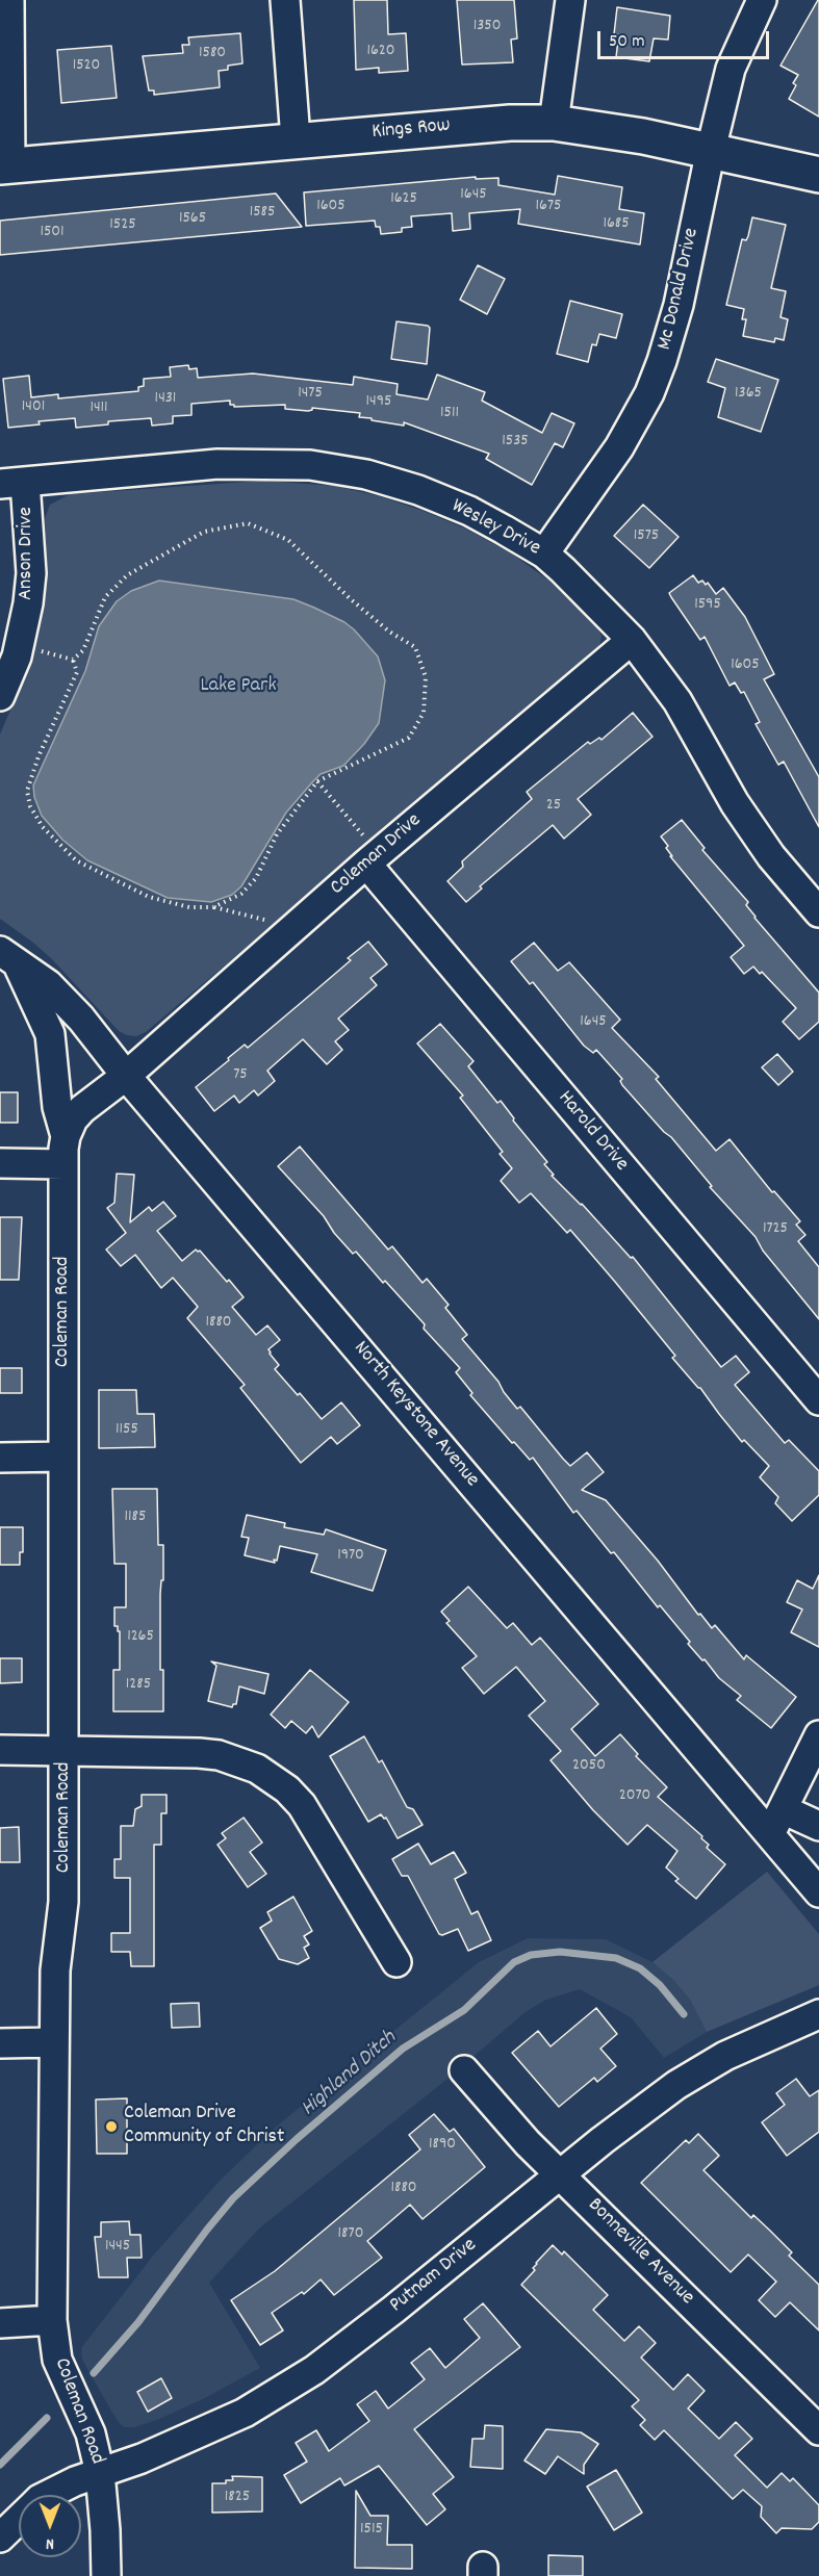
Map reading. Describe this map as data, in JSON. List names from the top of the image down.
{
  "streets": {
    "main road": ["Kings Row"],
    "street": [
      "Mc Donald Drive",
      "Wesley Drive",
      "Anson Drive",
      "Coleman Drive",
      "Harold Drive",
      "Coleman Road",
      "North Keystone Avenue",
      "Bonneville Avenue",
      "Putnam Drive"
    ]
  },
  "crossings": [
    ["Kings Row", "Mc Donald Drive"],
    ["Mc Donald Drive", "Wesley Drive"],
    ["Wesley Drive", "Anson Drive"],
    ["Wesley Drive", "Coleman Drive"],
    ["Coleman Drive", "Harold Drive"],
    ["Coleman Drive", "Coleman Road"],
    ["Coleman Drive", "North Keystone Avenue"],
    ["Coleman Road", "North Keystone Avenue"],
    ["Coleman Road", "Putnam Drive"],
    ["Bonneville Avenue", "Putnam Drive"]
  ],
  "water": ["Highland Ditch"],
  "parks": ["Lake Park"],
  "places": ["Coleman Drive Community of Christ"],
  "house_numbers": [
    "1350",
    "1620",
    "1580",
    "1520",
    "1645",
    "1625",
    "1605",
    "1675",
    "1585",
    "1565",
    "1685",
    "1525",
    "1501",
    "1475",
    "1365",
    "1431",
    "1495",
    "1401",
    "1411",
    "1511",
    "1535",
    "1575",
    "1595",
    "1605",
    "25",
    "1645",
    "75",
    "1725",
    "1880",
    "1155",
    "1185",
    "1970",
    "1265",
    "1285",
    "2050",
    "2070",
    "1890",
    "1880",
    "1870",
    "1445",
    "1825",
    "1515"
  ],
  "scale_bar": "50 m",
  "north": "bottom"
}
